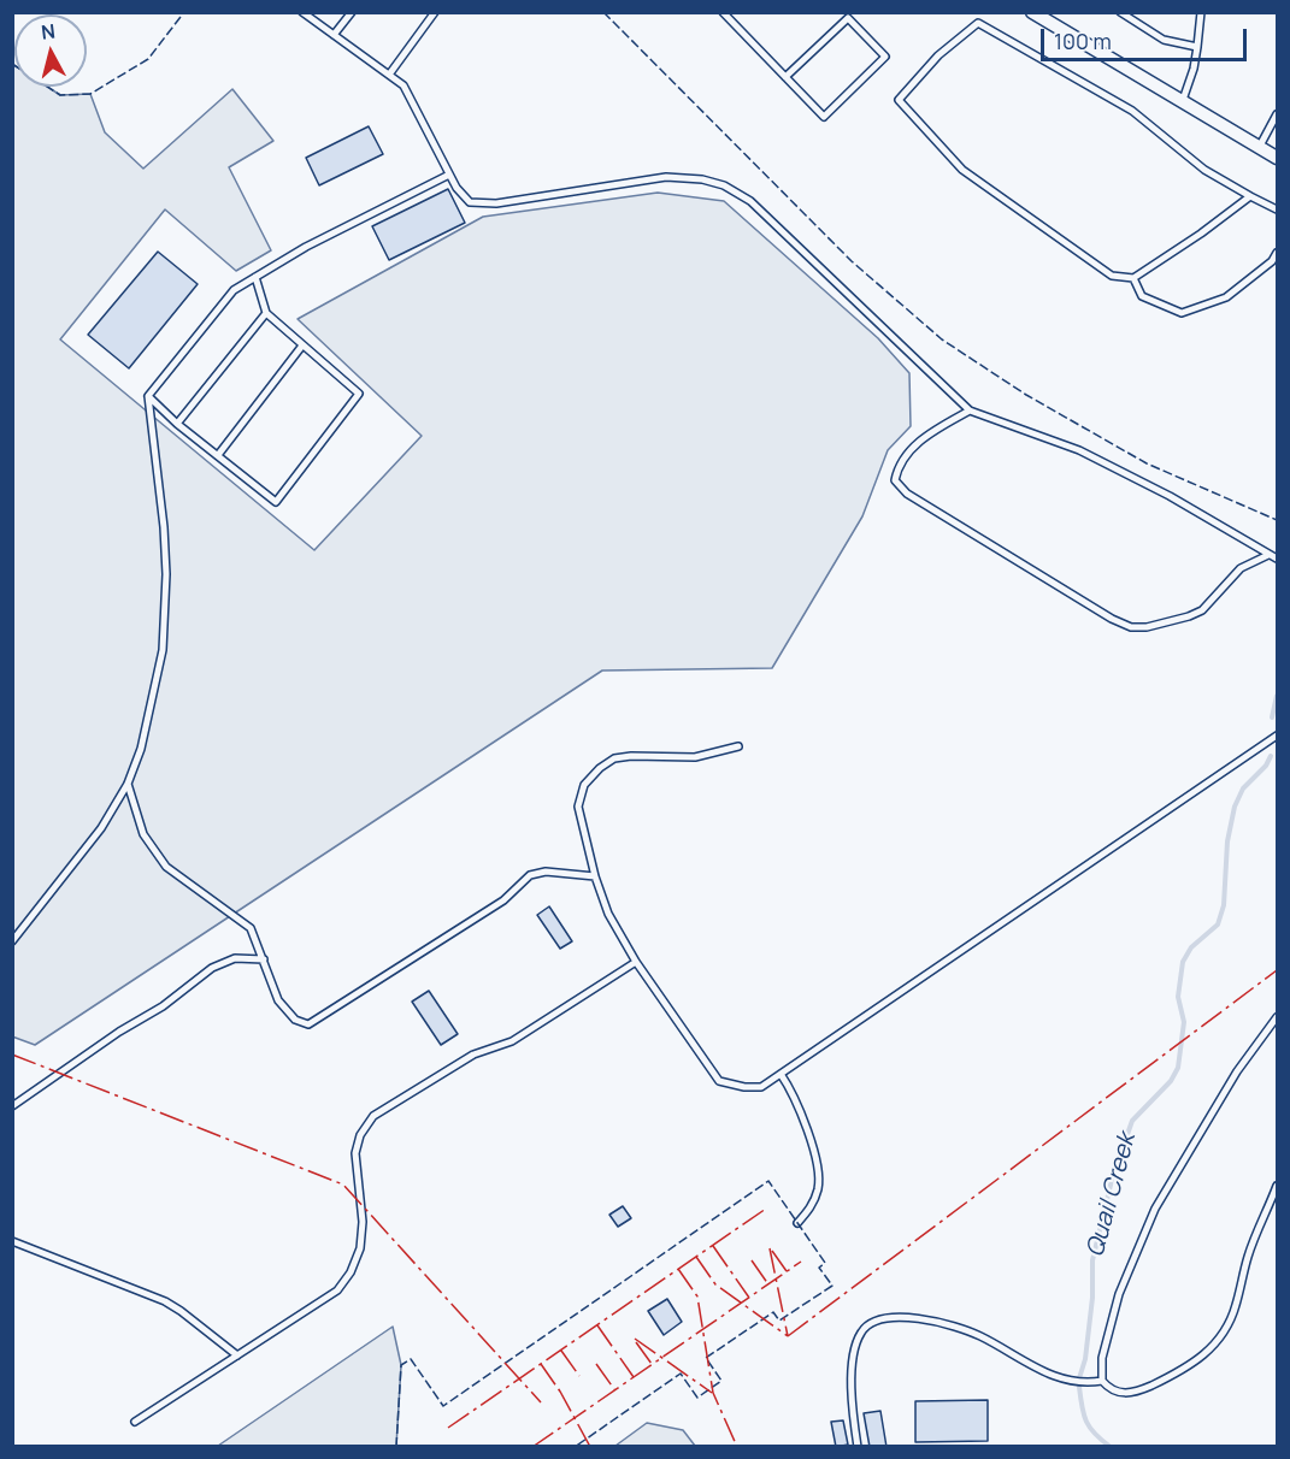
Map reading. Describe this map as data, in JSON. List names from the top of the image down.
{
  "water": ["Quail Creek"],
  "scale_bar": "100 m",
  "north": "top"
}
